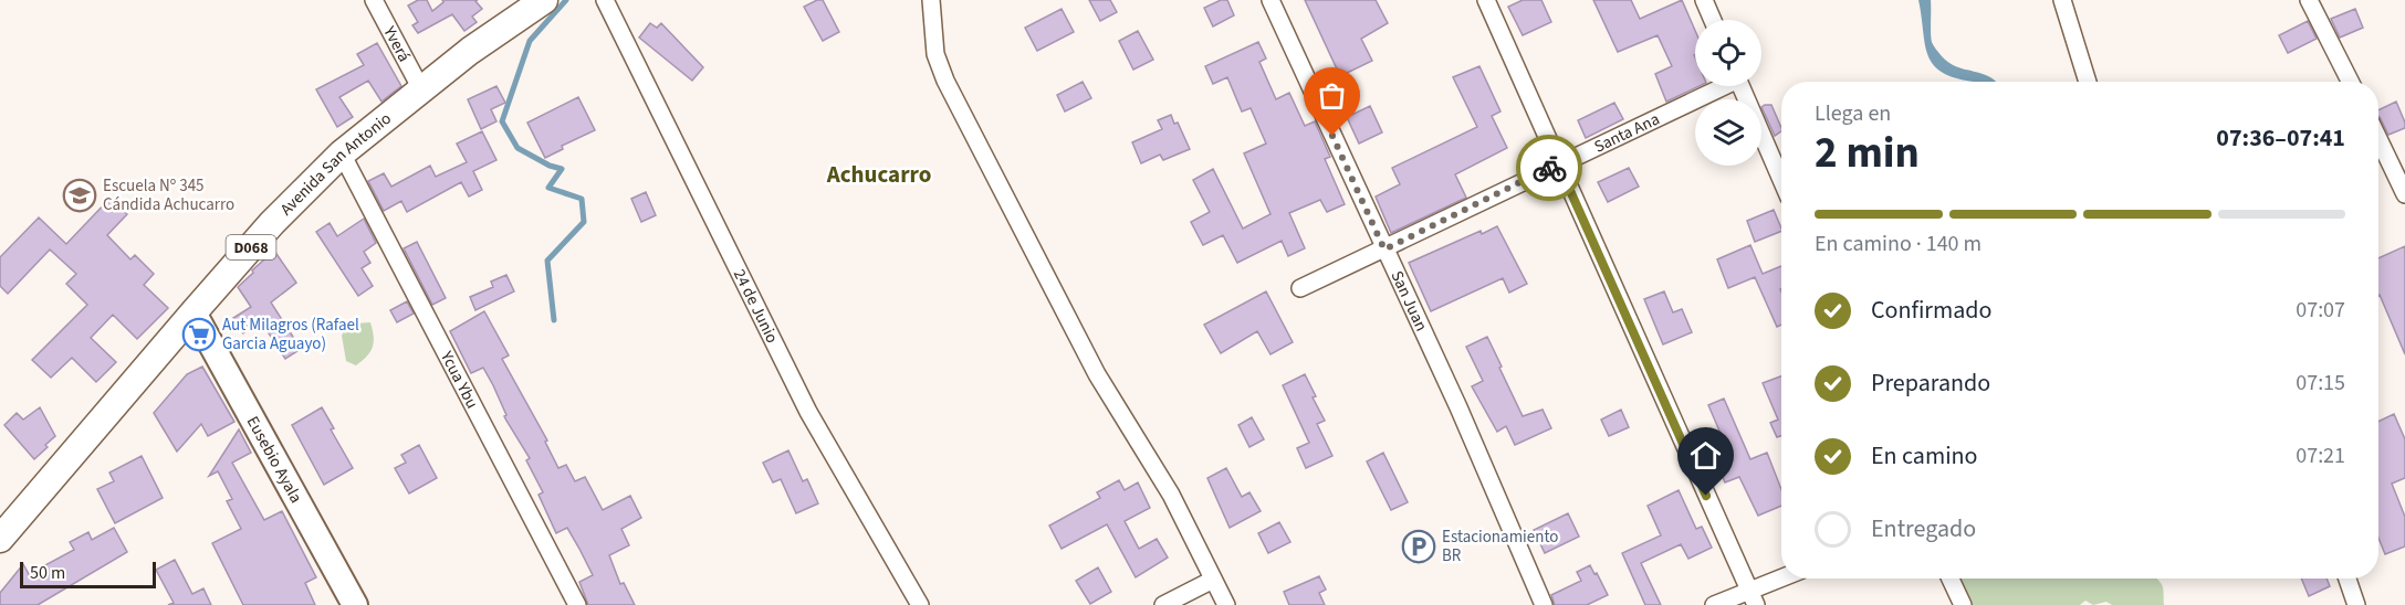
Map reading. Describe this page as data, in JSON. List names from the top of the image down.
{
  "streets": {
    "main road": ["Avenida San Antonio", "D068", "Eusebio Ayala"],
    "street": [
      "Yverá",
      "Santa Ana",
      "San Juan",
      "24 de Junio",
      "Ycua Ybu"
    ]
  },
  "crossings": [
    ["Yverá", "Avenida San Antonio"],
    ["Santa Ana", "San Juan"],
    ["Avenida San Antonio", "Ycua Ybu"],
    ["Avenida San Antonio", "Eusebio Ayala"]
  ],
  "districts": ["Achucarro"],
  "places": {
    "school or university": ["Escuela Nº 345 Cándida Achucarro"],
    "supermarket": ["Aut Milagros (Rafael Garcia Aguayo)"],
    "parking": ["Estacionamiento BR"]
  },
  "scale_bar": "50 m",
  "page": {
    "heading": ["2 min", "Llega en", "07:36–07:41"],
    "bar": "En camino · 140 m",
    "list": [
      ["Confirmado", "07:07"],
      ["Preparando", "07:15"],
      ["En camino", "07:21"],
      "Entregado"
    ],
    "scale": "50 m"
  }
}
